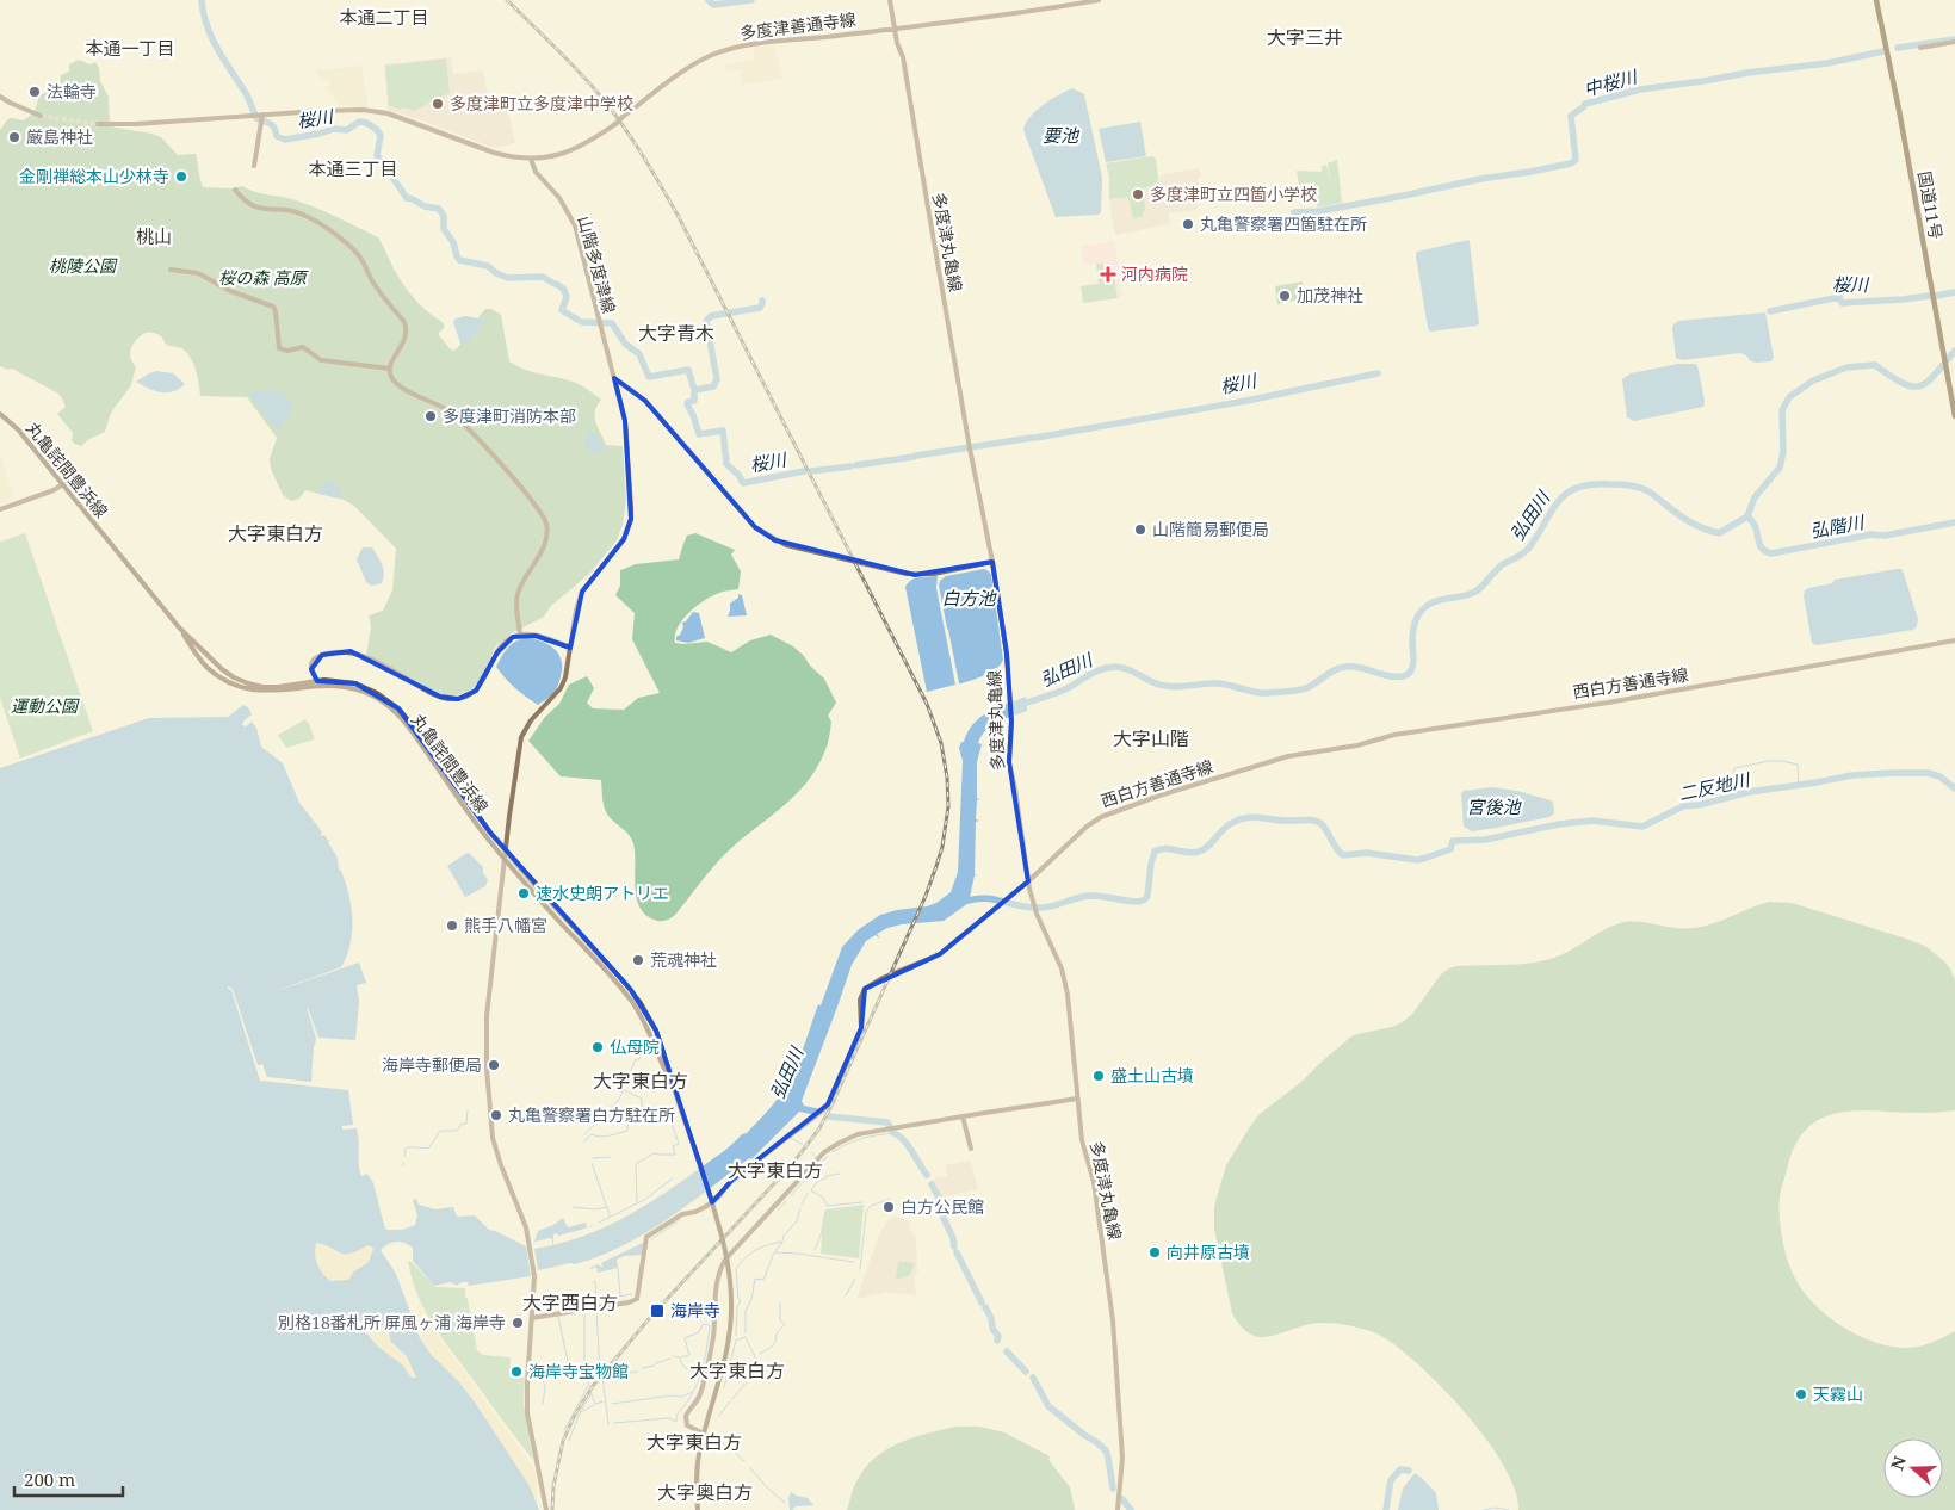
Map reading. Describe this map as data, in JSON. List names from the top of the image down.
{
  "streets": {
    "highway": ["国道11号"],
    "main road": [
      "多度津善通寺線",
      "多度津丸亀線",
      "山階多度津線",
      "丸亀詫間豊浜線",
      "西白方善通寺線"
    ]
  },
  "crossings": [
    ["多度津善通寺線", "多度津丸亀線"],
    ["多度津善通寺線", "山階多度津線"],
    ["多度津丸亀線", "西白方善通寺線"],
    ["山階多度津線", "丸亀詫間豊浜線"],
    ["山階多度津線", "西白方善通寺線"]
  ],
  "districts": [
    "本通二丁目",
    "大字三井",
    "本通一丁目",
    "本通三丁目",
    "桃山",
    "大字青木",
    "大字東白方",
    "大字山階",
    "大字東白方",
    "大字東白方",
    "大字西白方",
    "大字東白方",
    "大字東白方",
    "大字奥白方"
  ],
  "water": [
    "中桜川",
    "桜川",
    "要池",
    "弘田川",
    "弘階川",
    "白方池",
    "二反地川",
    "宮後池"
  ],
  "parks": ["桃陵公園", "桜の森 高原", "運動公園"],
  "places": {
    "other": [
      "法輪寺",
      "多度津町立多度津中学校",
      "厳島神社",
      "金剛禅総本山少林寺",
      "多度津町立四箇小学校",
      "丸亀警察署四箇駐在所",
      "加茂神社",
      "多度津町消防本部",
      "山階簡易郵便局",
      "速水史朗アトリエ",
      "熊手八幡宮",
      "荒魂神社",
      "仏母院",
      "海岸寺郵便局",
      "盛土山古墳",
      "丸亀警察署白方駐在所",
      "白方公民館",
      "向井原古墳",
      "別格18番札所 屏風ヶ浦 海岸寺",
      "海岸寺宝物館",
      "天霧山"
    ],
    "health": ["河内病院"],
    "transit": ["海岸寺"]
  },
  "scale_bar": "200 m",
  "north": "left"
}
